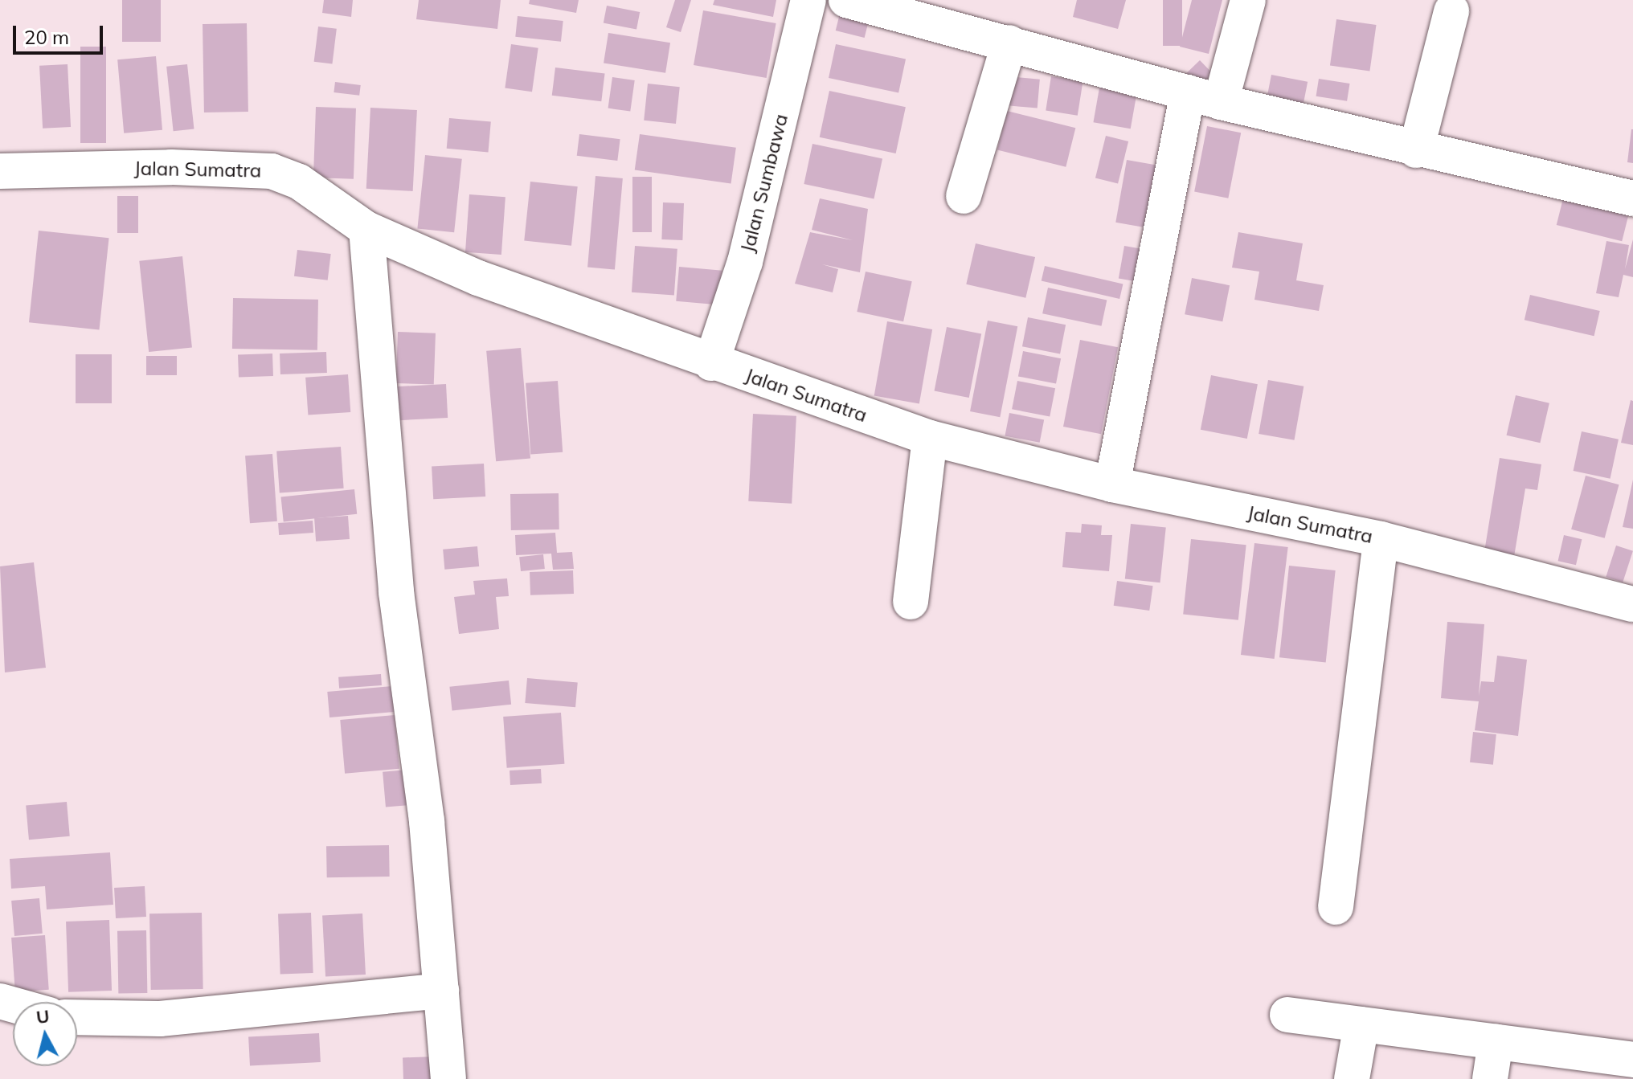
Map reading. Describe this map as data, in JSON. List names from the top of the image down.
{
  "streets": {
    "street": ["Jalan Sumatra", "Jalan Sumbawa"]
  },
  "crossings": [
    ["Jalan Sumatra", "Jalan Sumbawa"]
  ],
  "scale_bar": "20 m",
  "north": "top"
}
